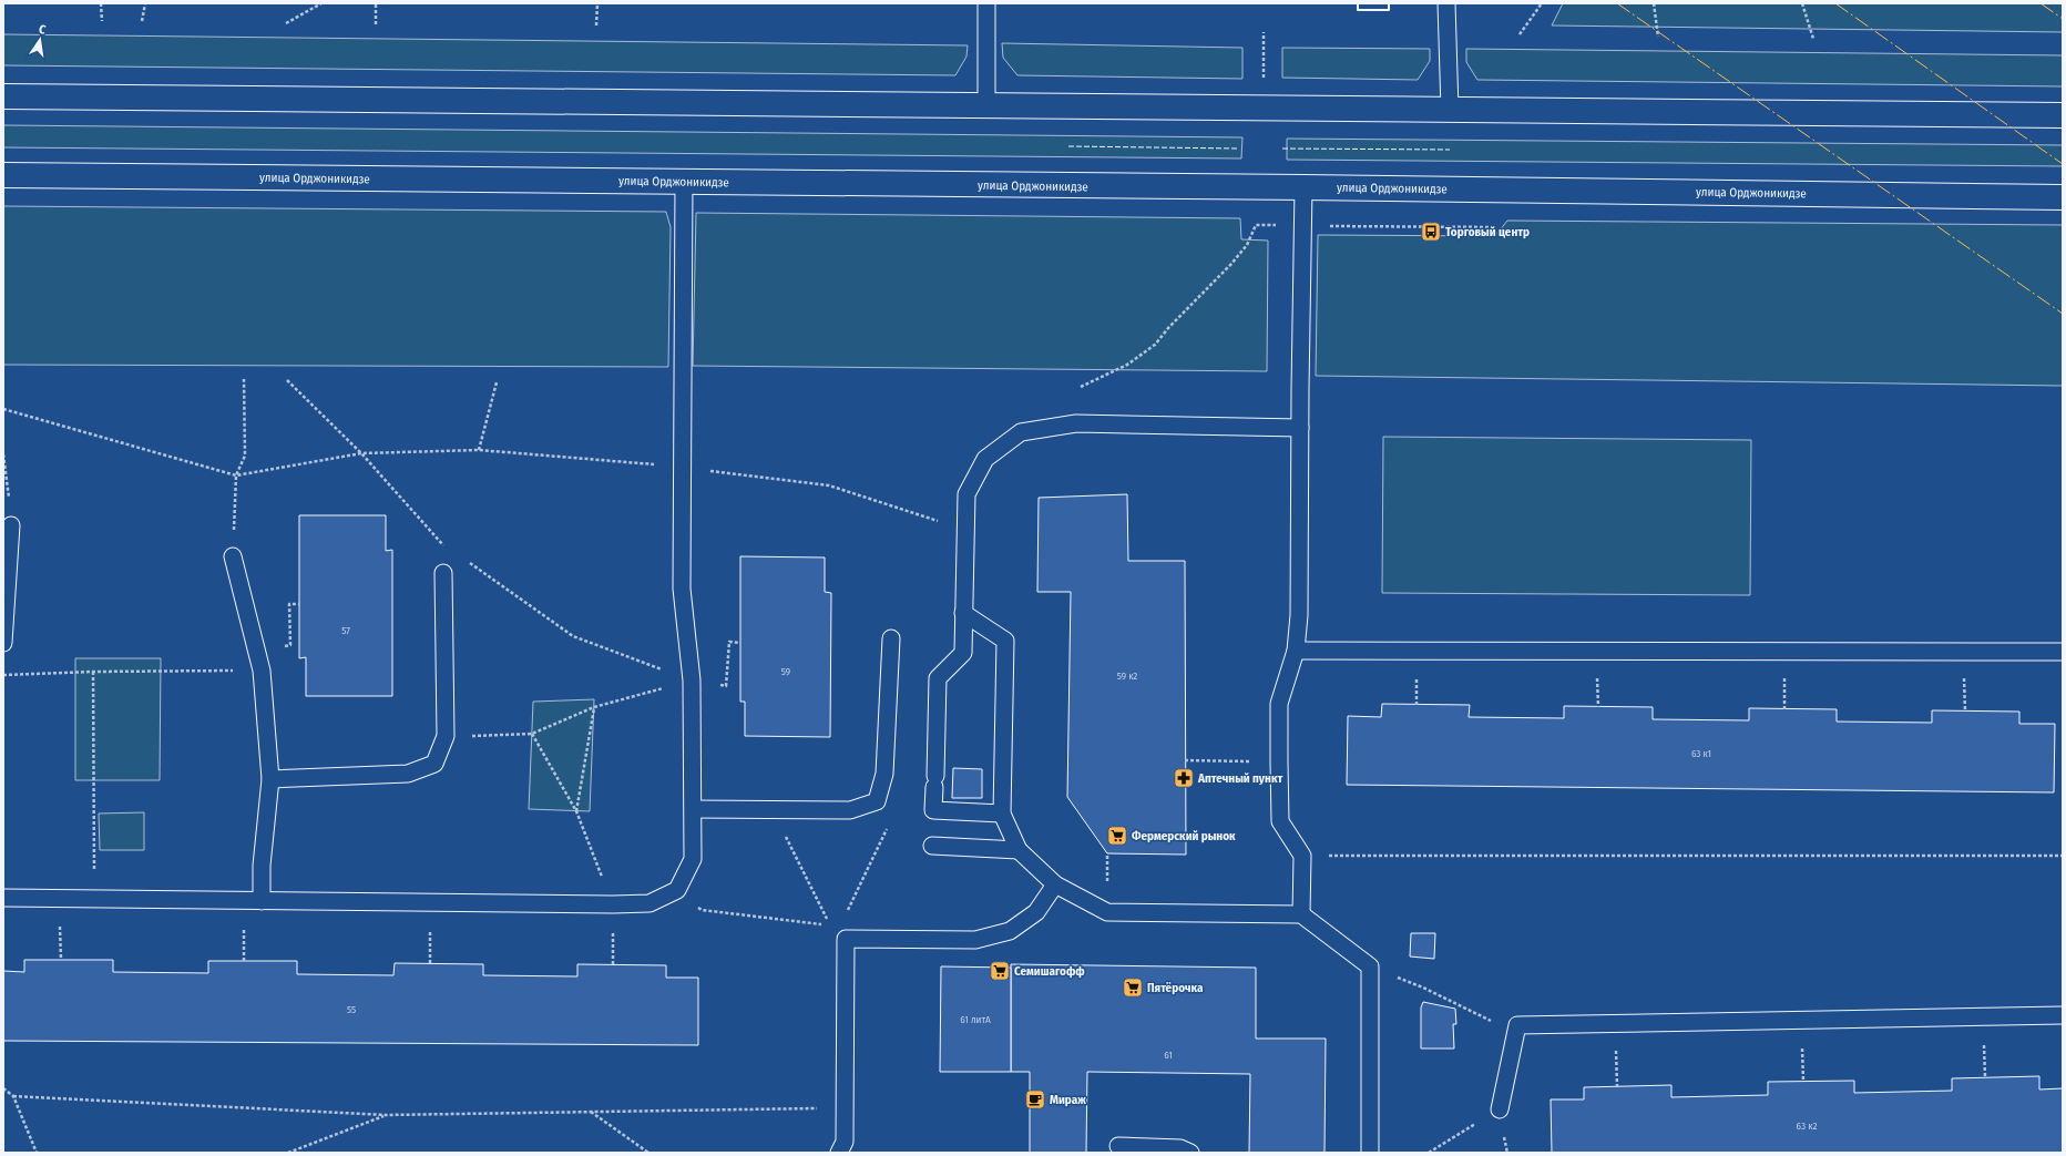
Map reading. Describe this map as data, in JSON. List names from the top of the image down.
{
  "streets": {
    "street": ["улица Орджоникидзе"]
  },
  "places": {
    "bus stop": ["Торговый центр"],
    "pharmacy": ["Аптечный пункт"],
    "supermarket": ["Фермерский рынок", "Семишагофф", "Пятёрочка"],
    "cafe": ["Мираж"]
  },
  "house_numbers": [
    "57",
    "59",
    "59 к2",
    "63 к1",
    "55",
    "61 литА",
    "61",
    "63 к2"
  ],
  "north": "top"
}
